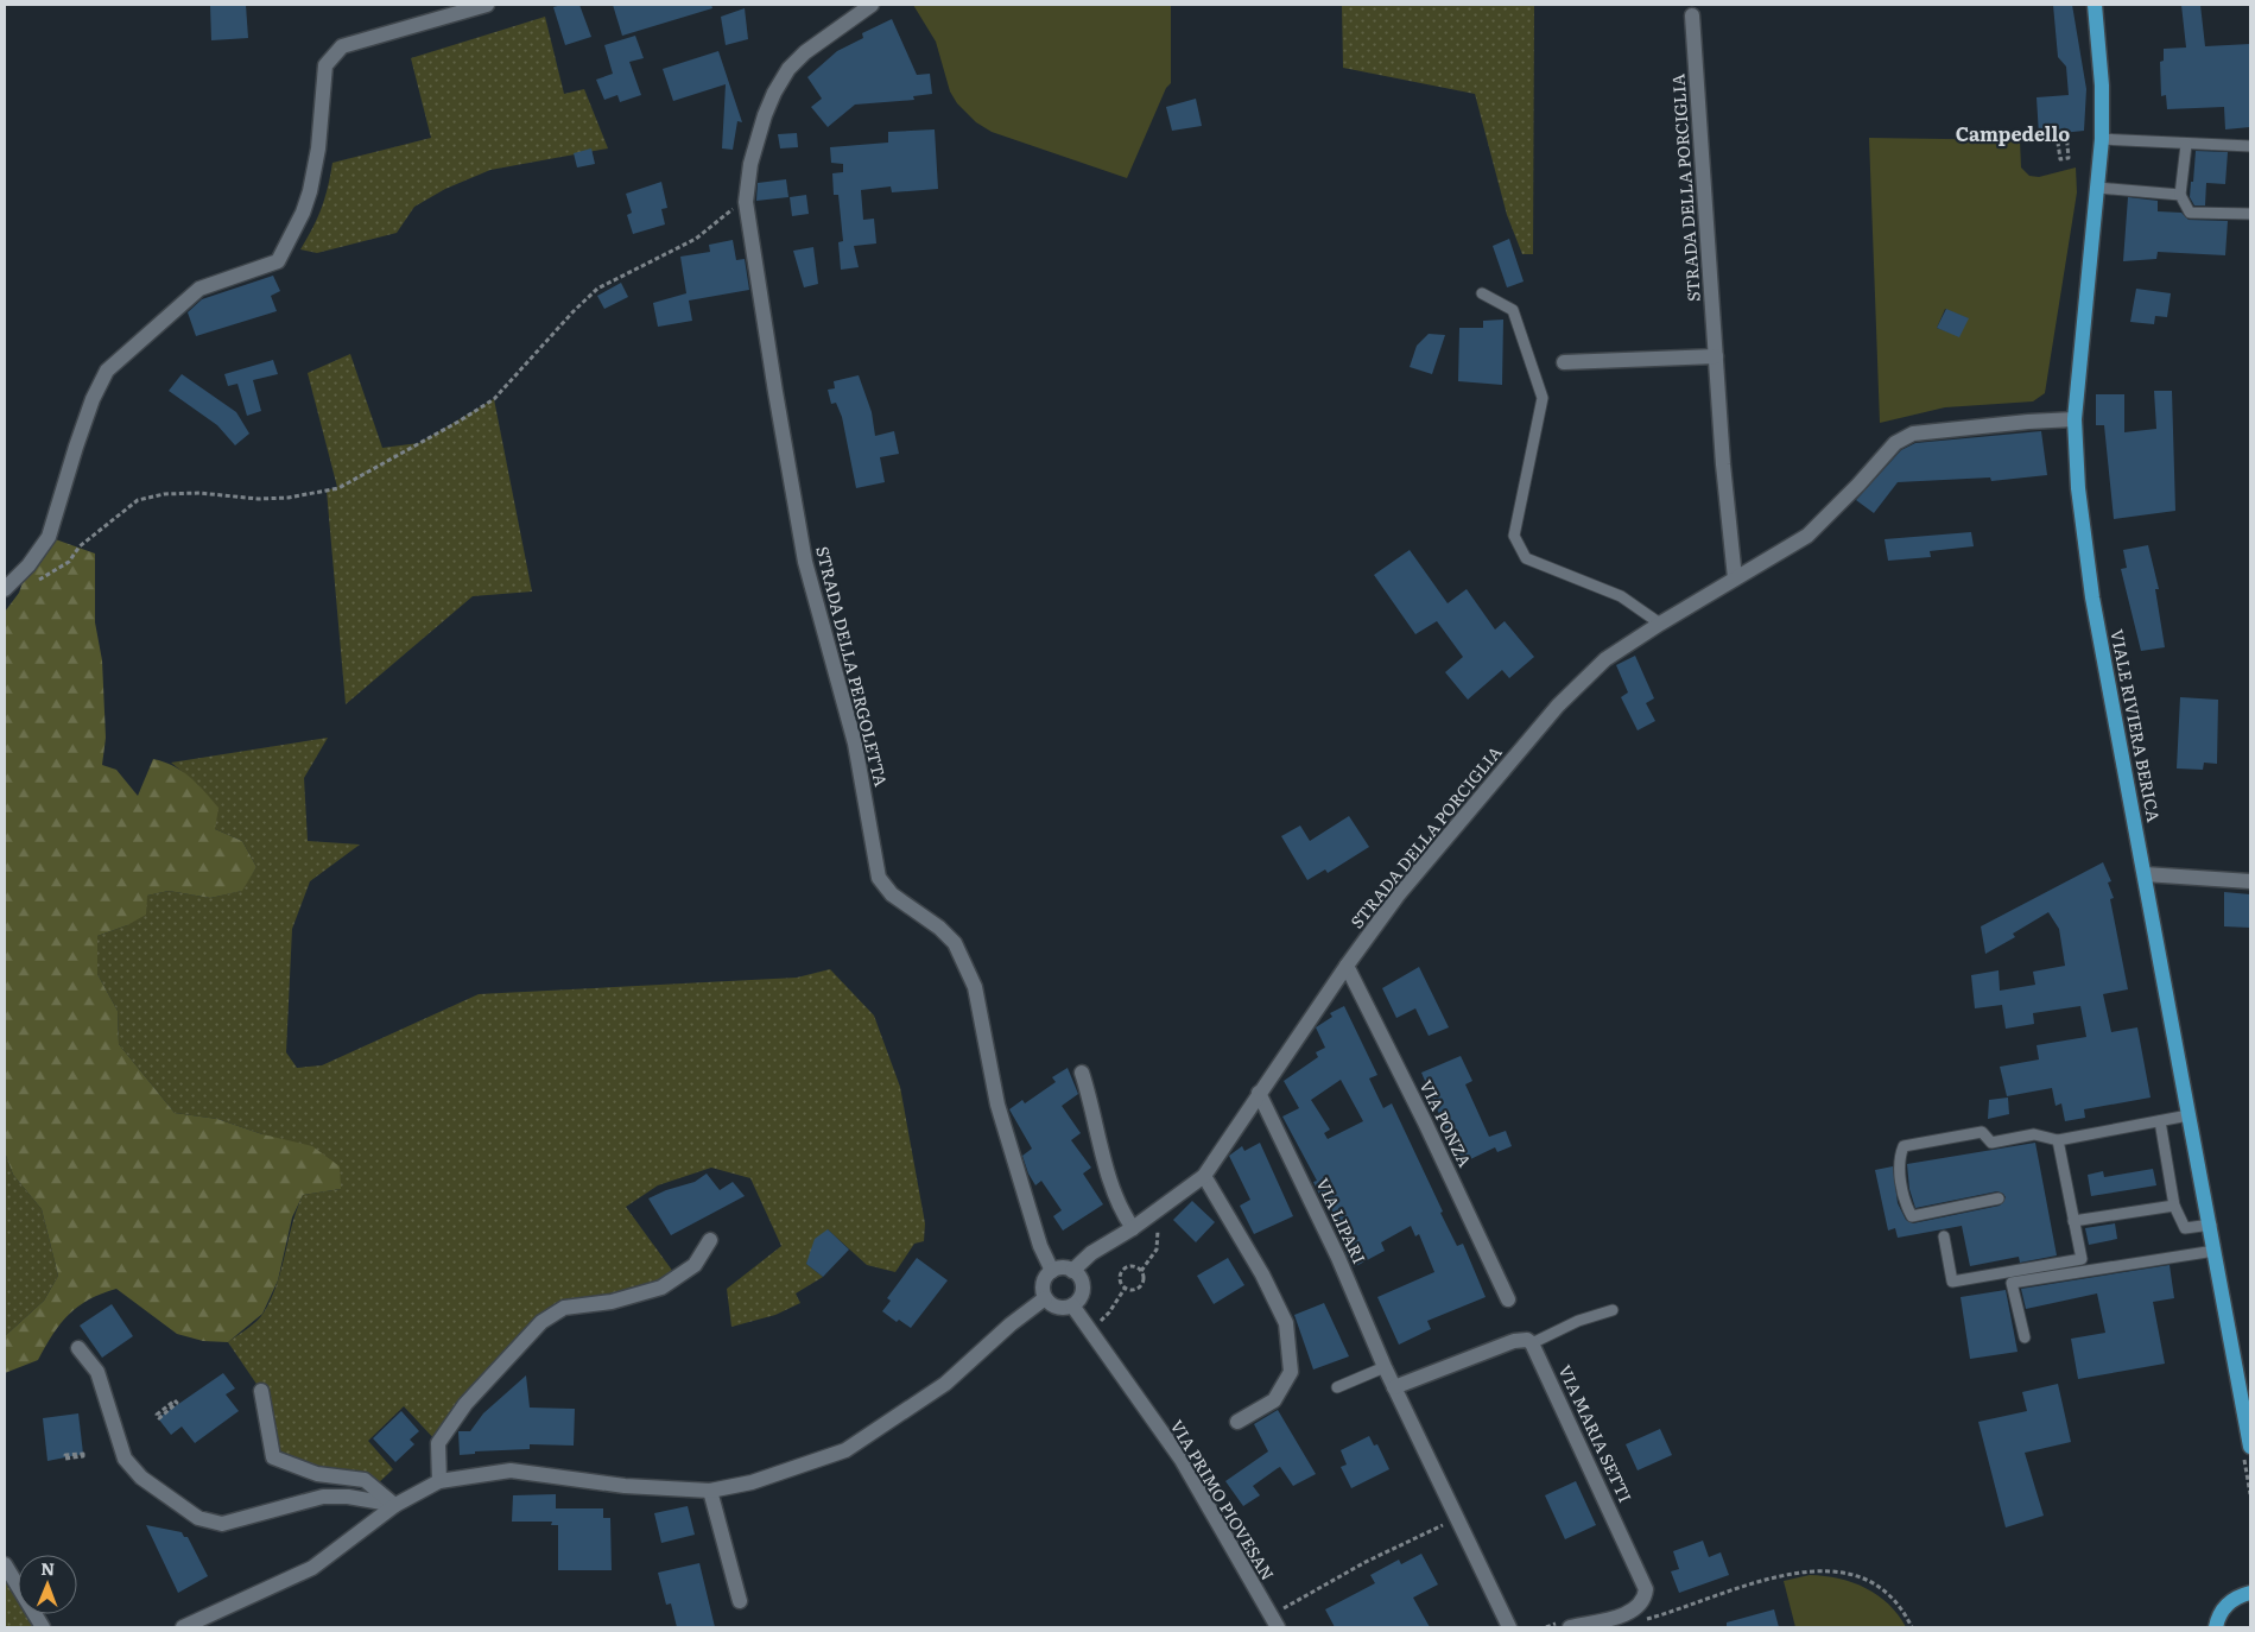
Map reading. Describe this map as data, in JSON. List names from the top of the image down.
{
  "streets": {
    "main road": ["VIALE RIVIERA BERICA"],
    "street": [
      "STRADA DELLA PORCIGLIA",
      "STRADA DELLA PERGOLETTA",
      "VIA PONZA",
      "VIA LIPARI",
      "VIA MARIA SETTI",
      "VIA PRIMO PIOVESAN"
    ]
  },
  "crossings": [
    ["STRADA DELLA PORCIGLIA", "STRADA DELLA PERGOLETTA"],
    ["STRADA DELLA PORCIGLIA", "VIALE RIVIERA BERICA"],
    ["STRADA DELLA PORCIGLIA", "VIA PONZA"],
    ["STRADA DELLA PORCIGLIA", "VIA LIPARI"],
    ["STRADA DELLA PORCIGLIA", "VIA PRIMO PIOVESAN"],
    ["STRADA DELLA PERGOLETTA", "VIA PRIMO PIOVESAN"]
  ],
  "districts": ["Campedello"],
  "north": "top"
}
